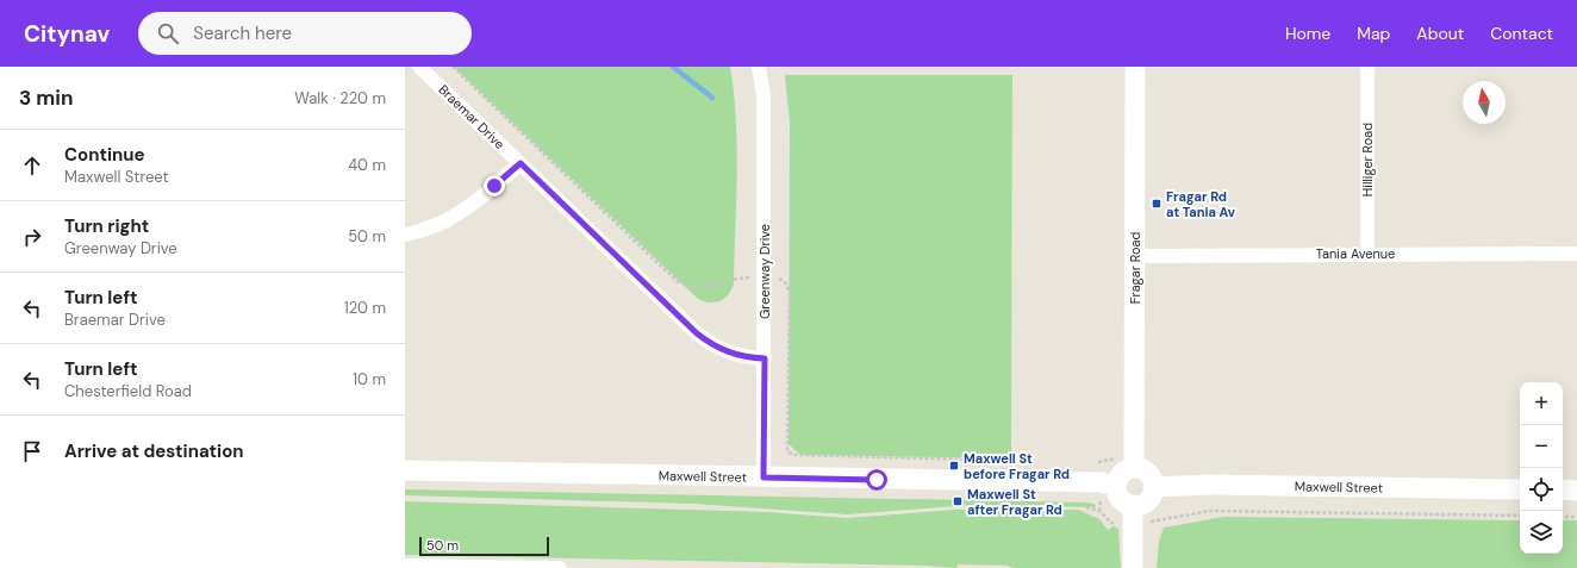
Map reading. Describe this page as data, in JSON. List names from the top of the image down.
{
  "streets": {
    "main road": ["Fragar Road", "Maxwell Street"],
    "street": [
      "Braemar Drive",
      "Hilliger Road",
      "Tania Avenue",
      "Greenway Drive"
    ]
  },
  "crossings": [
    ["Braemar Drive", "Greenway Drive"],
    ["Hilliger Road", "Tania Avenue"],
    ["Tania Avenue", "Fragar Road"],
    ["Fragar Road", "Maxwell Street"],
    ["Greenway Drive", "Maxwell Street"]
  ],
  "places": {
    "transit": ["Fragar Rd at Tania Av", "Maxwell St before Fragar Rd", "Maxwell St after Fragar Rd"]
  },
  "scale_bar": "50 m",
  "north": "top",
  "page": {
    "header": "Citynav",
    "search": "Search here",
    "nav": [
      "Home",
      "Map",
      "About",
      "Contact"
    ],
    "heading": ["3 min", "Walk · 220 m"],
    "list": [
      ["Continue", "Maxwell Street", "40 m"],
      ["Turn right", "Greenway Drive", "50 m"],
      ["Turn left", "Braemar Drive", "120 m"],
      ["Turn left", "Chesterfield Road", "10 m"],
      "Arrive at destination"
    ],
    "map_buttons": ["+", "−"],
    "scale": "50 m"
  }
}
